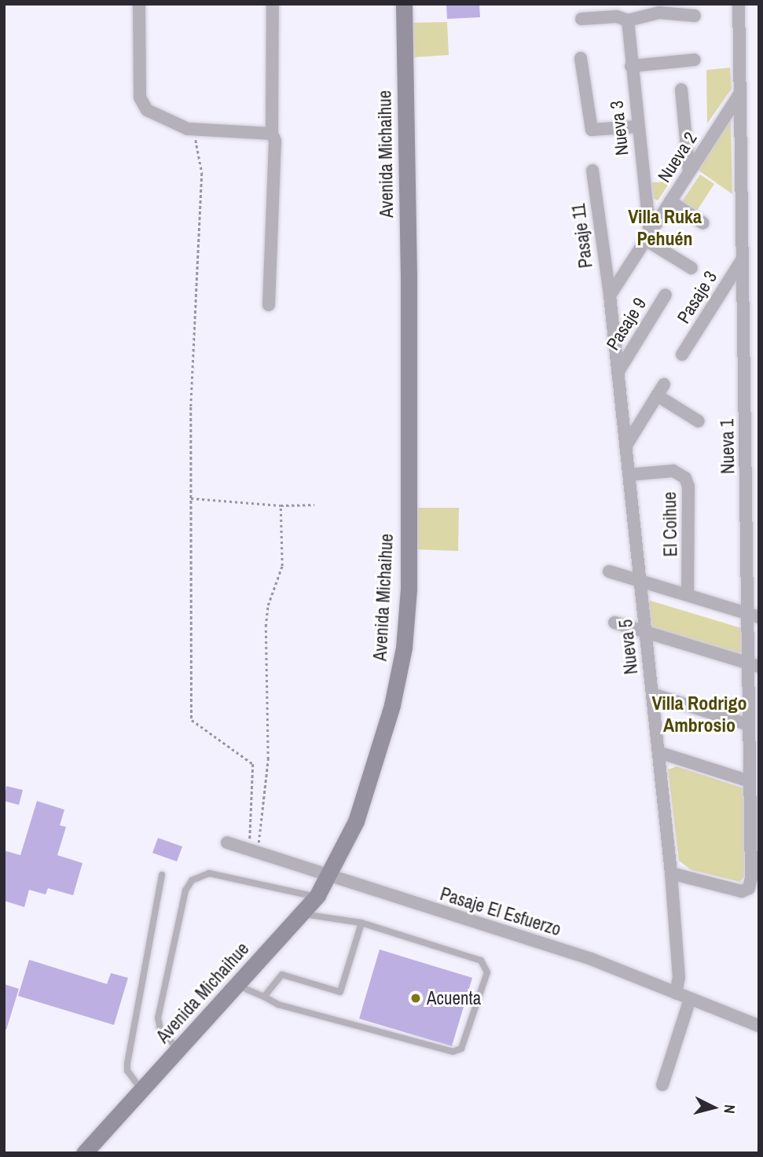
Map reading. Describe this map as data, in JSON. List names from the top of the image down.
{
  "streets": {
    "street": [
      "Nueva 3",
      "Avenida Michaihue",
      "Nueva 2",
      "Pasaje 11",
      "Pasaje 3",
      "Pasaje 9",
      "Nueva 1",
      "El Coihue",
      "Nueva 5",
      "Pasaje El Esfuerzo"
    ]
  },
  "crossings": [
    ["Nueva 3", "Nueva 2"],
    ["Avenida Michaihue", "Pasaje El Esfuerzo"],
    ["Nueva 2", "Pasaje 11"],
    ["Nueva 2", "Nueva 1"],
    ["Nueva 2", "Nueva 5"],
    ["Pasaje 11", "Nueva 5"],
    ["Pasaje 3", "Nueva 1"],
    ["Pasaje 9", "Nueva 5"],
    ["Nueva 1", "Nueva 5"],
    ["El Coihue", "Nueva 5"],
    ["Nueva 5", "Pasaje El Esfuerzo"]
  ],
  "districts": ["Villa Ruka Pehuén", "Villa Rodrigo Ambrosio"],
  "places": ["Acuenta"],
  "north": "right"
}
